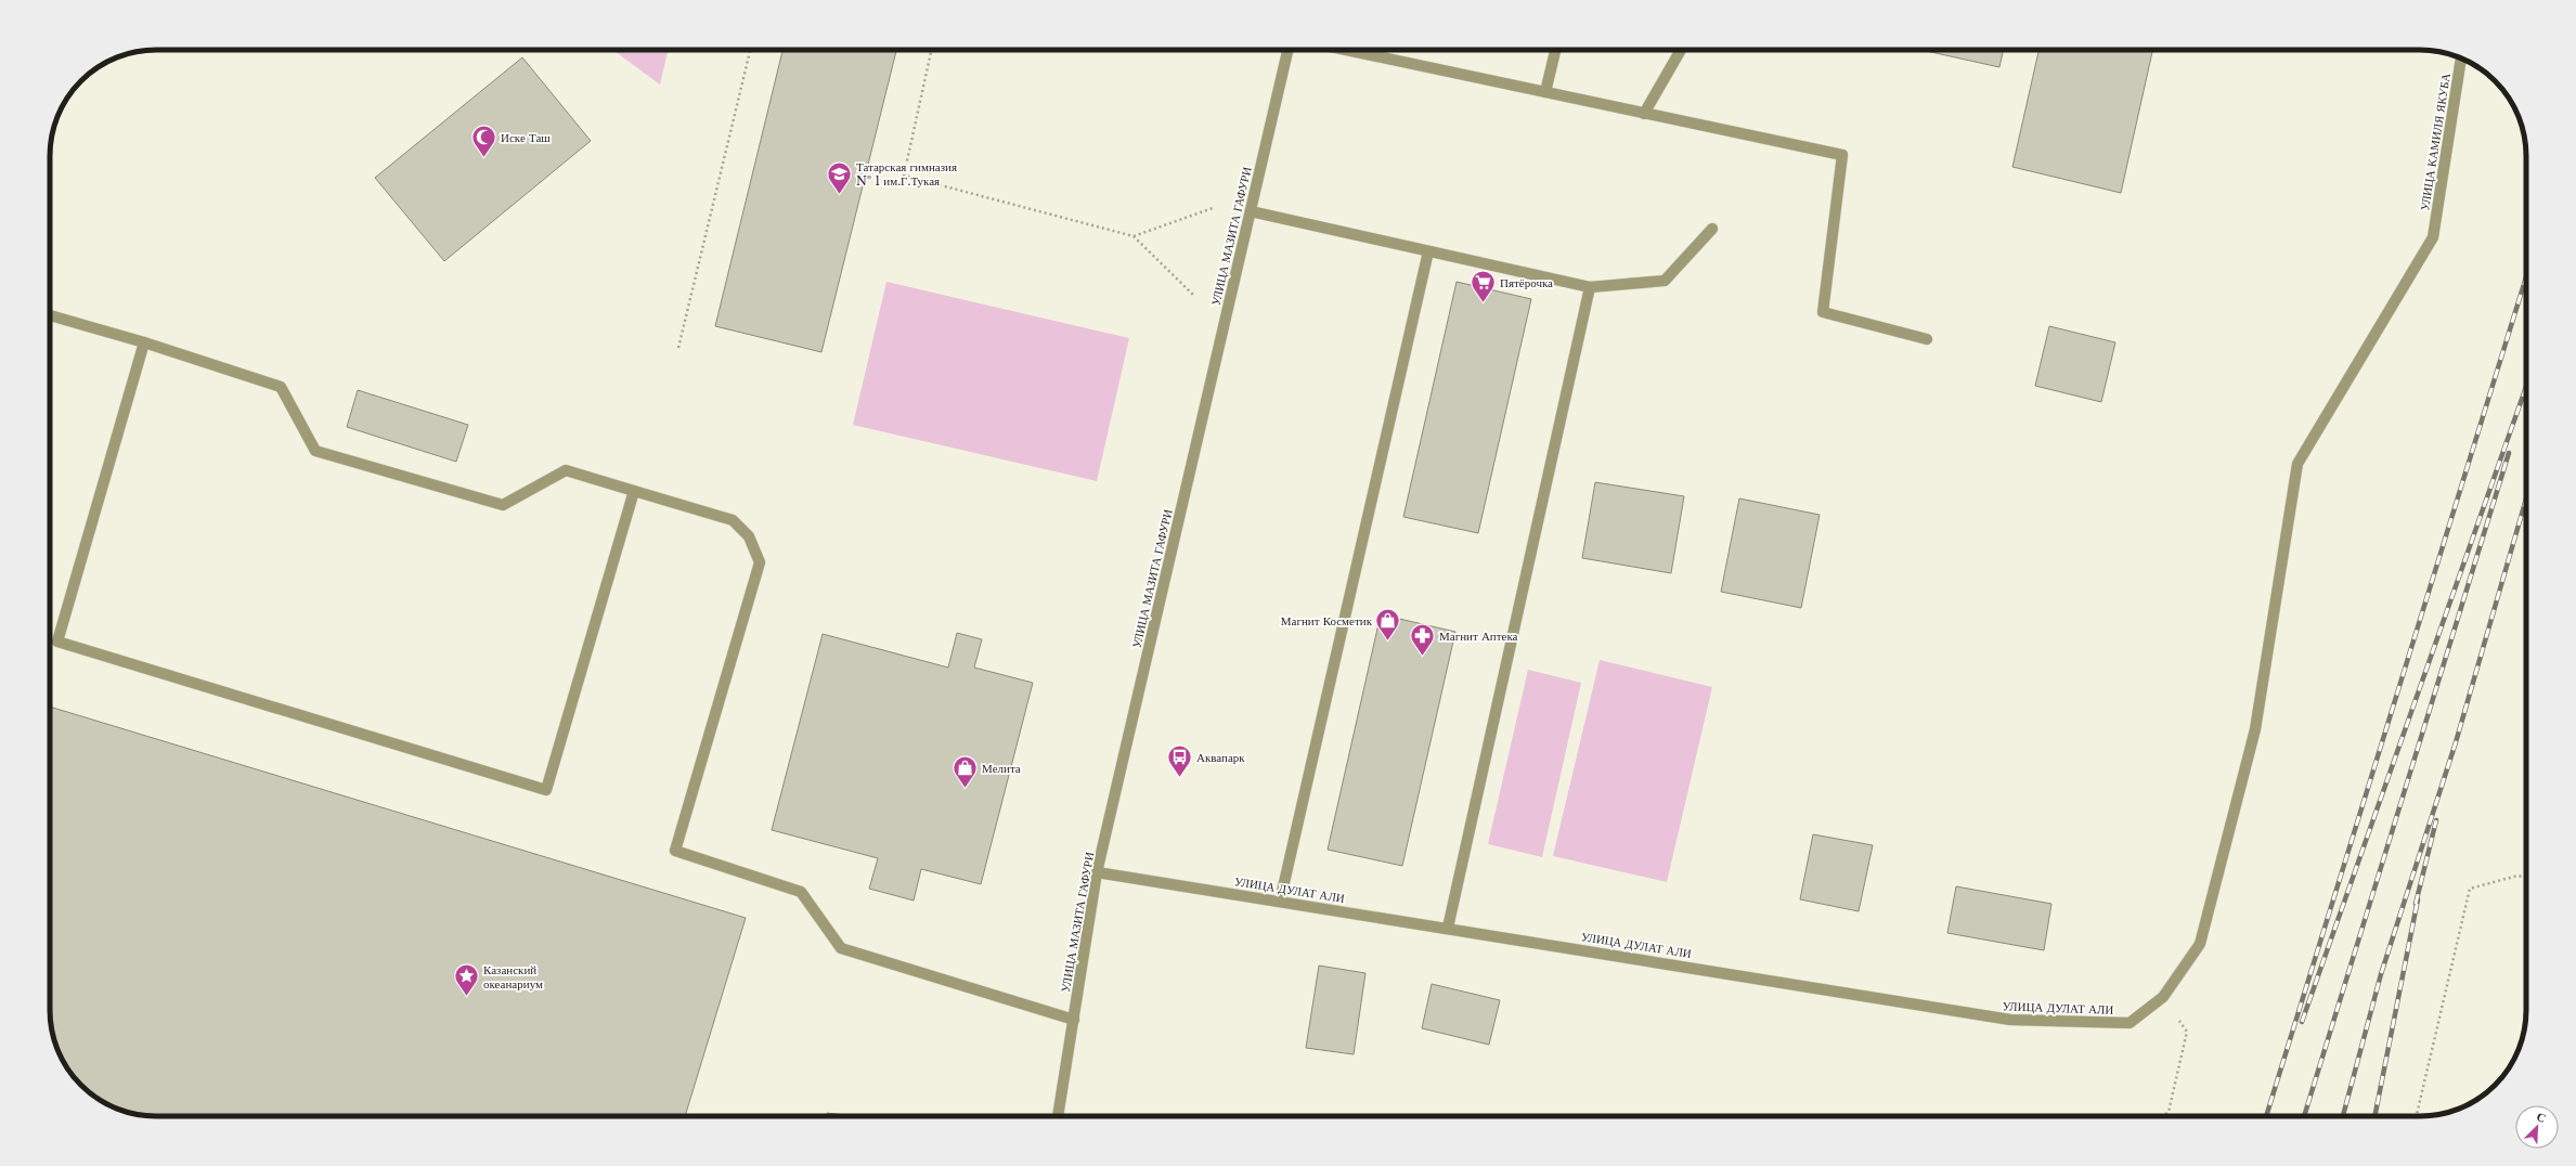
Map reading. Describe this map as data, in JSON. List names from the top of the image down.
{
  "streets": {
    "street": ["УЛИЦА КАМИЛЯ ЯКУБА", "УЛИЦА МАЗИТА ГАФУРИ", "УЛИЦА ДУЛАТ АЛИ"]
  },
  "crossings": [
    ["УЛИЦА КАМИЛЯ ЯКУБА", "УЛИЦА ДУЛАТ АЛИ"],
    ["УЛИЦА МАЗИТА ГАФУРИ", "УЛИЦА ДУЛАТ АЛИ"]
  ],
  "places": {
    "mosque": ["Иске Таш"],
    "school or university": ["Татарская гимназия № 1 им.Г.Тукая"],
    "supermarket": ["Пятёрочка"],
    "shop": ["Магнит Косметик", "Мелита"],
    "pharmacy": ["Магнит Аптека"],
    "bus stop": ["Аквапарк"],
    "place": ["Казанский океанариум"]
  },
  "north": "top right"
}
